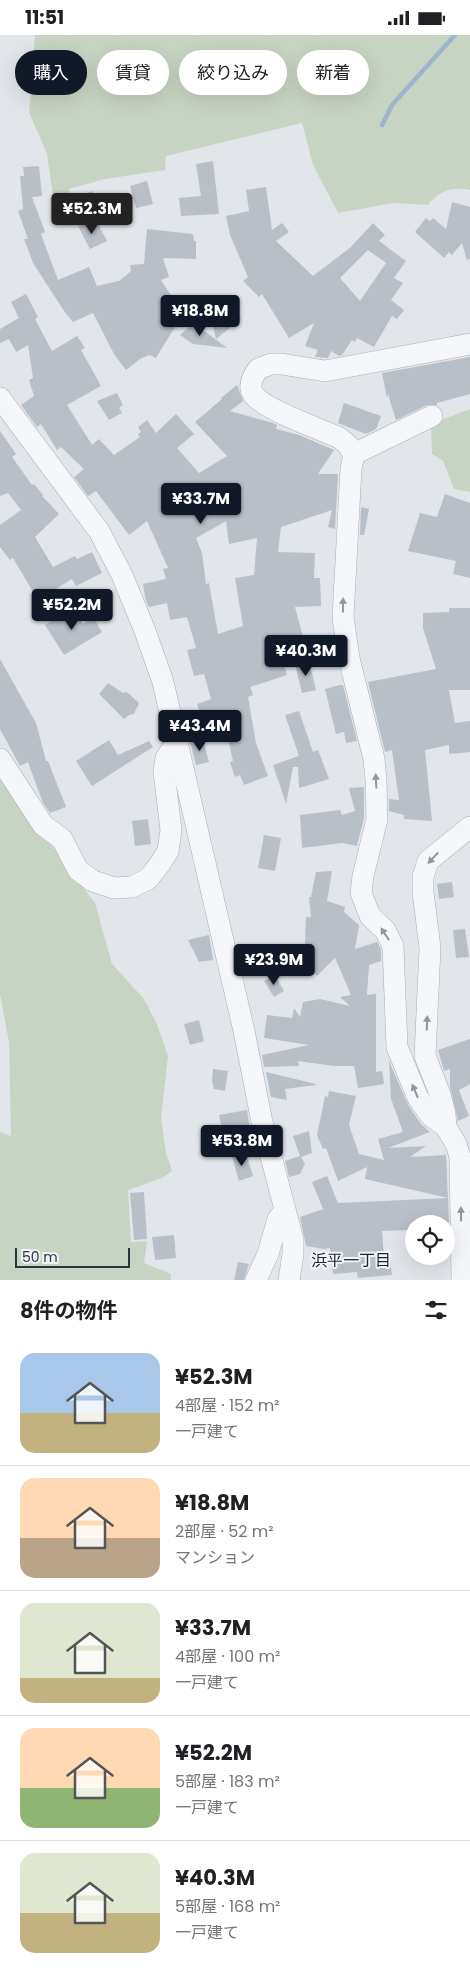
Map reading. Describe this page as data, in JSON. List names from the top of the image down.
{
  "districts": ["浜平一丁目"],
  "scale_bar": "50 m",
  "page": {
    "status": "11:51",
    "chip": [
      "購入",
      "賃貸",
      "絞り込み",
      "新着"
    ],
    "price": [
      "¥52.3M",
      "¥18.8M",
      "¥33.7M",
      "¥52.2M",
      "¥40.3M",
      "¥43.4M",
      "¥23.9M",
      "¥53.8M"
    ],
    "scale": "50 m",
    "heading": "8件の物件",
    "list": [
      {
        "name": "¥52.3M",
        "note": "4部屋 · 152 m² · 一戸建て"
      },
      {
        "name": "¥18.8M",
        "note": "2部屋 · 52 m² · マンション"
      },
      {
        "name": "¥33.7M",
        "note": "4部屋 · 100 m² · 一戸建て"
      },
      {
        "name": "¥52.2M",
        "note": "5部屋 · 183 m² · 一戸建て"
      },
      {
        "name": "¥40.3M",
        "note": "5部屋 · 168 m² · 一戸建て"
      }
    ]
  }
}
